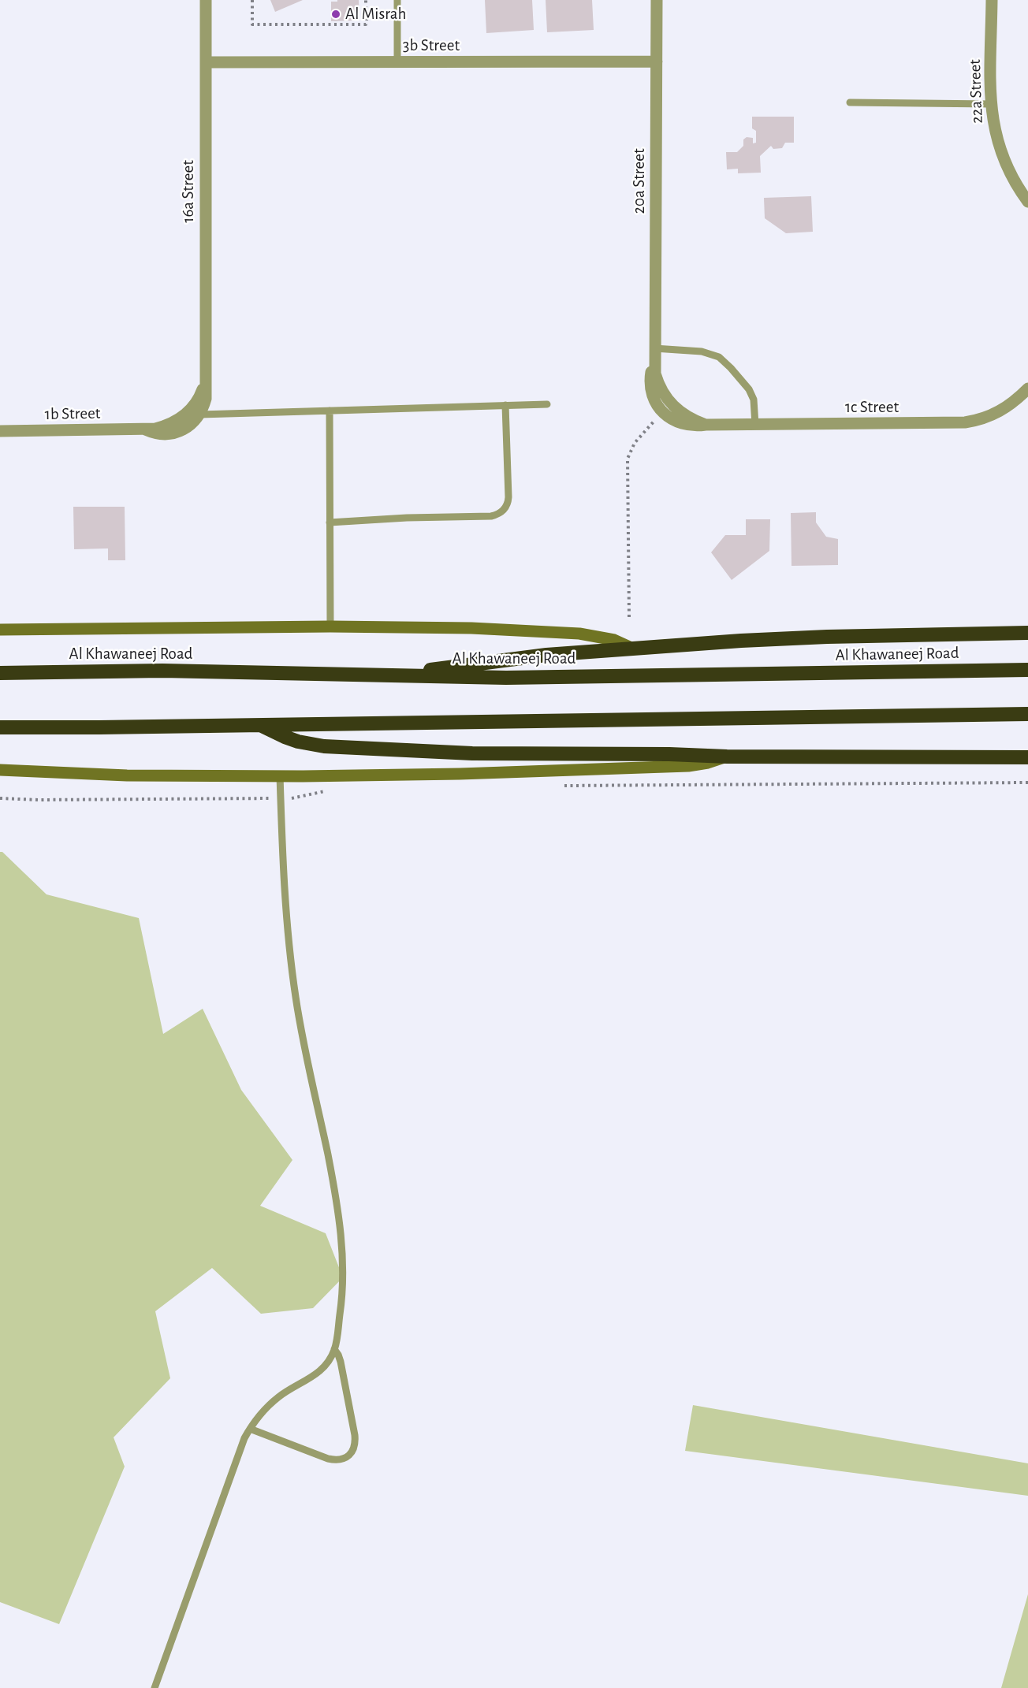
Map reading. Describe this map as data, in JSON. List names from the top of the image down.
{
  "streets": {
    "highway": ["Al Khawaneej Road"],
    "street": [
      "3b Street",
      "22a Street",
      "20a Street",
      "16a Street",
      "1c Street",
      "1b Street"
    ]
  },
  "crossings": [
    ["3b Street", "20a Street"],
    ["3b Street", "16a Street"],
    ["20a Street", "1c Street"],
    ["16a Street", "1b Street"]
  ],
  "places": ["Al Misrah"]
}
